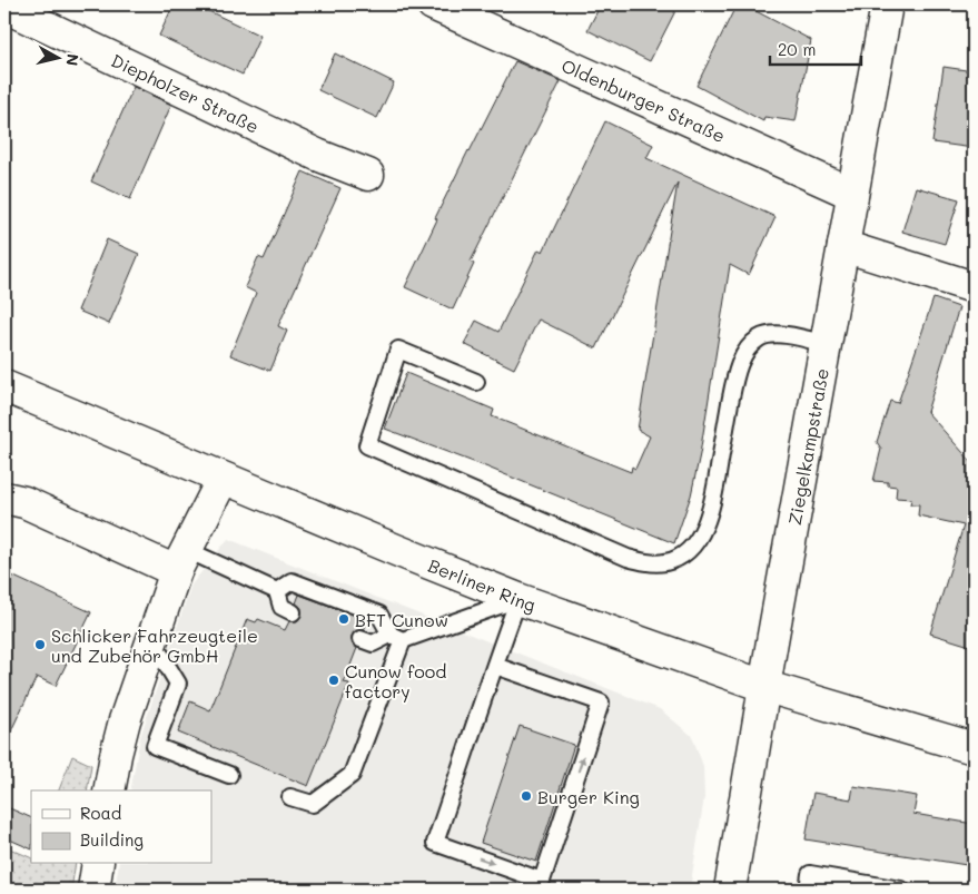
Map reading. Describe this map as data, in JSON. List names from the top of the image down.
{
  "streets": {
    "street": [
      "Diepholzer Straße",
      "Oldenburger Straße",
      "Ziegelkampstraße",
      "Berliner Ring"
    ]
  },
  "crossings": [
    ["Oldenburger Straße", "Ziegelkampstraße"],
    ["Ziegelkampstraße", "Berliner Ring"]
  ],
  "places": [
    "BFT Cunow",
    "Schlicker Fahrzeugteile und Zubehör GmbH",
    "Cunow food factory",
    "Burger King"
  ],
  "legend": ["Road", "Building"],
  "scale_bar": "20 m",
  "north": "right"
}
